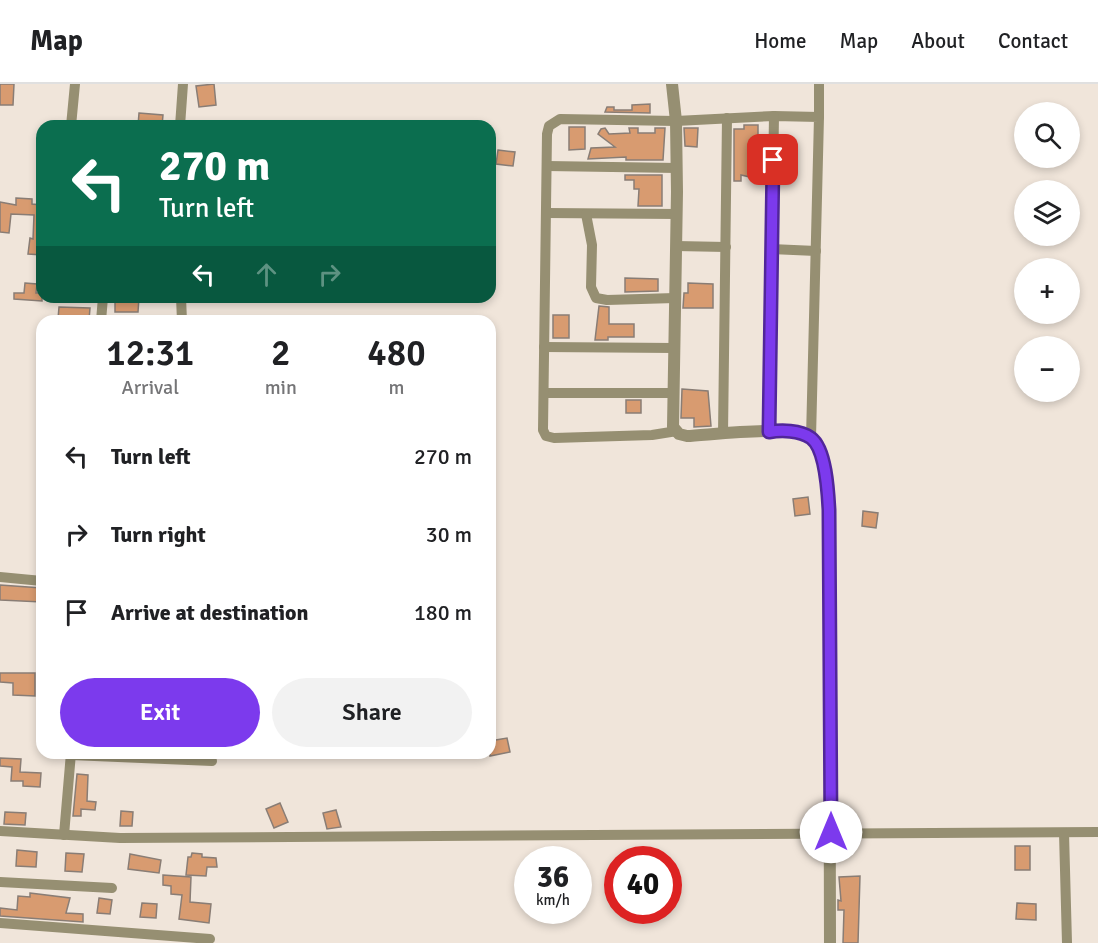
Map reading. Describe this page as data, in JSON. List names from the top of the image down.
{
  "page": {
    "header": "Map",
    "nav": [
      "Home",
      "Map",
      "About",
      "Contact"
    ],
    "map_buttons": ["+", "−"],
    "turn": ["270 m", "Turn left"],
    "eta": [
      "12:31",
      "Arrival",
      "2",
      "min",
      "480",
      "m"
    ],
    "list": [
      {
        "name": "Turn left",
        "value": "270 m"
      },
      {
        "name": "Turn right",
        "value": "30 m"
      },
      {
        "name": "Arrive at destination",
        "value": "180 m"
      }
    ],
    "buttons": ["Exit", "Share"],
    "speed": "36 km/h",
    "limit": "40"
  }
}
